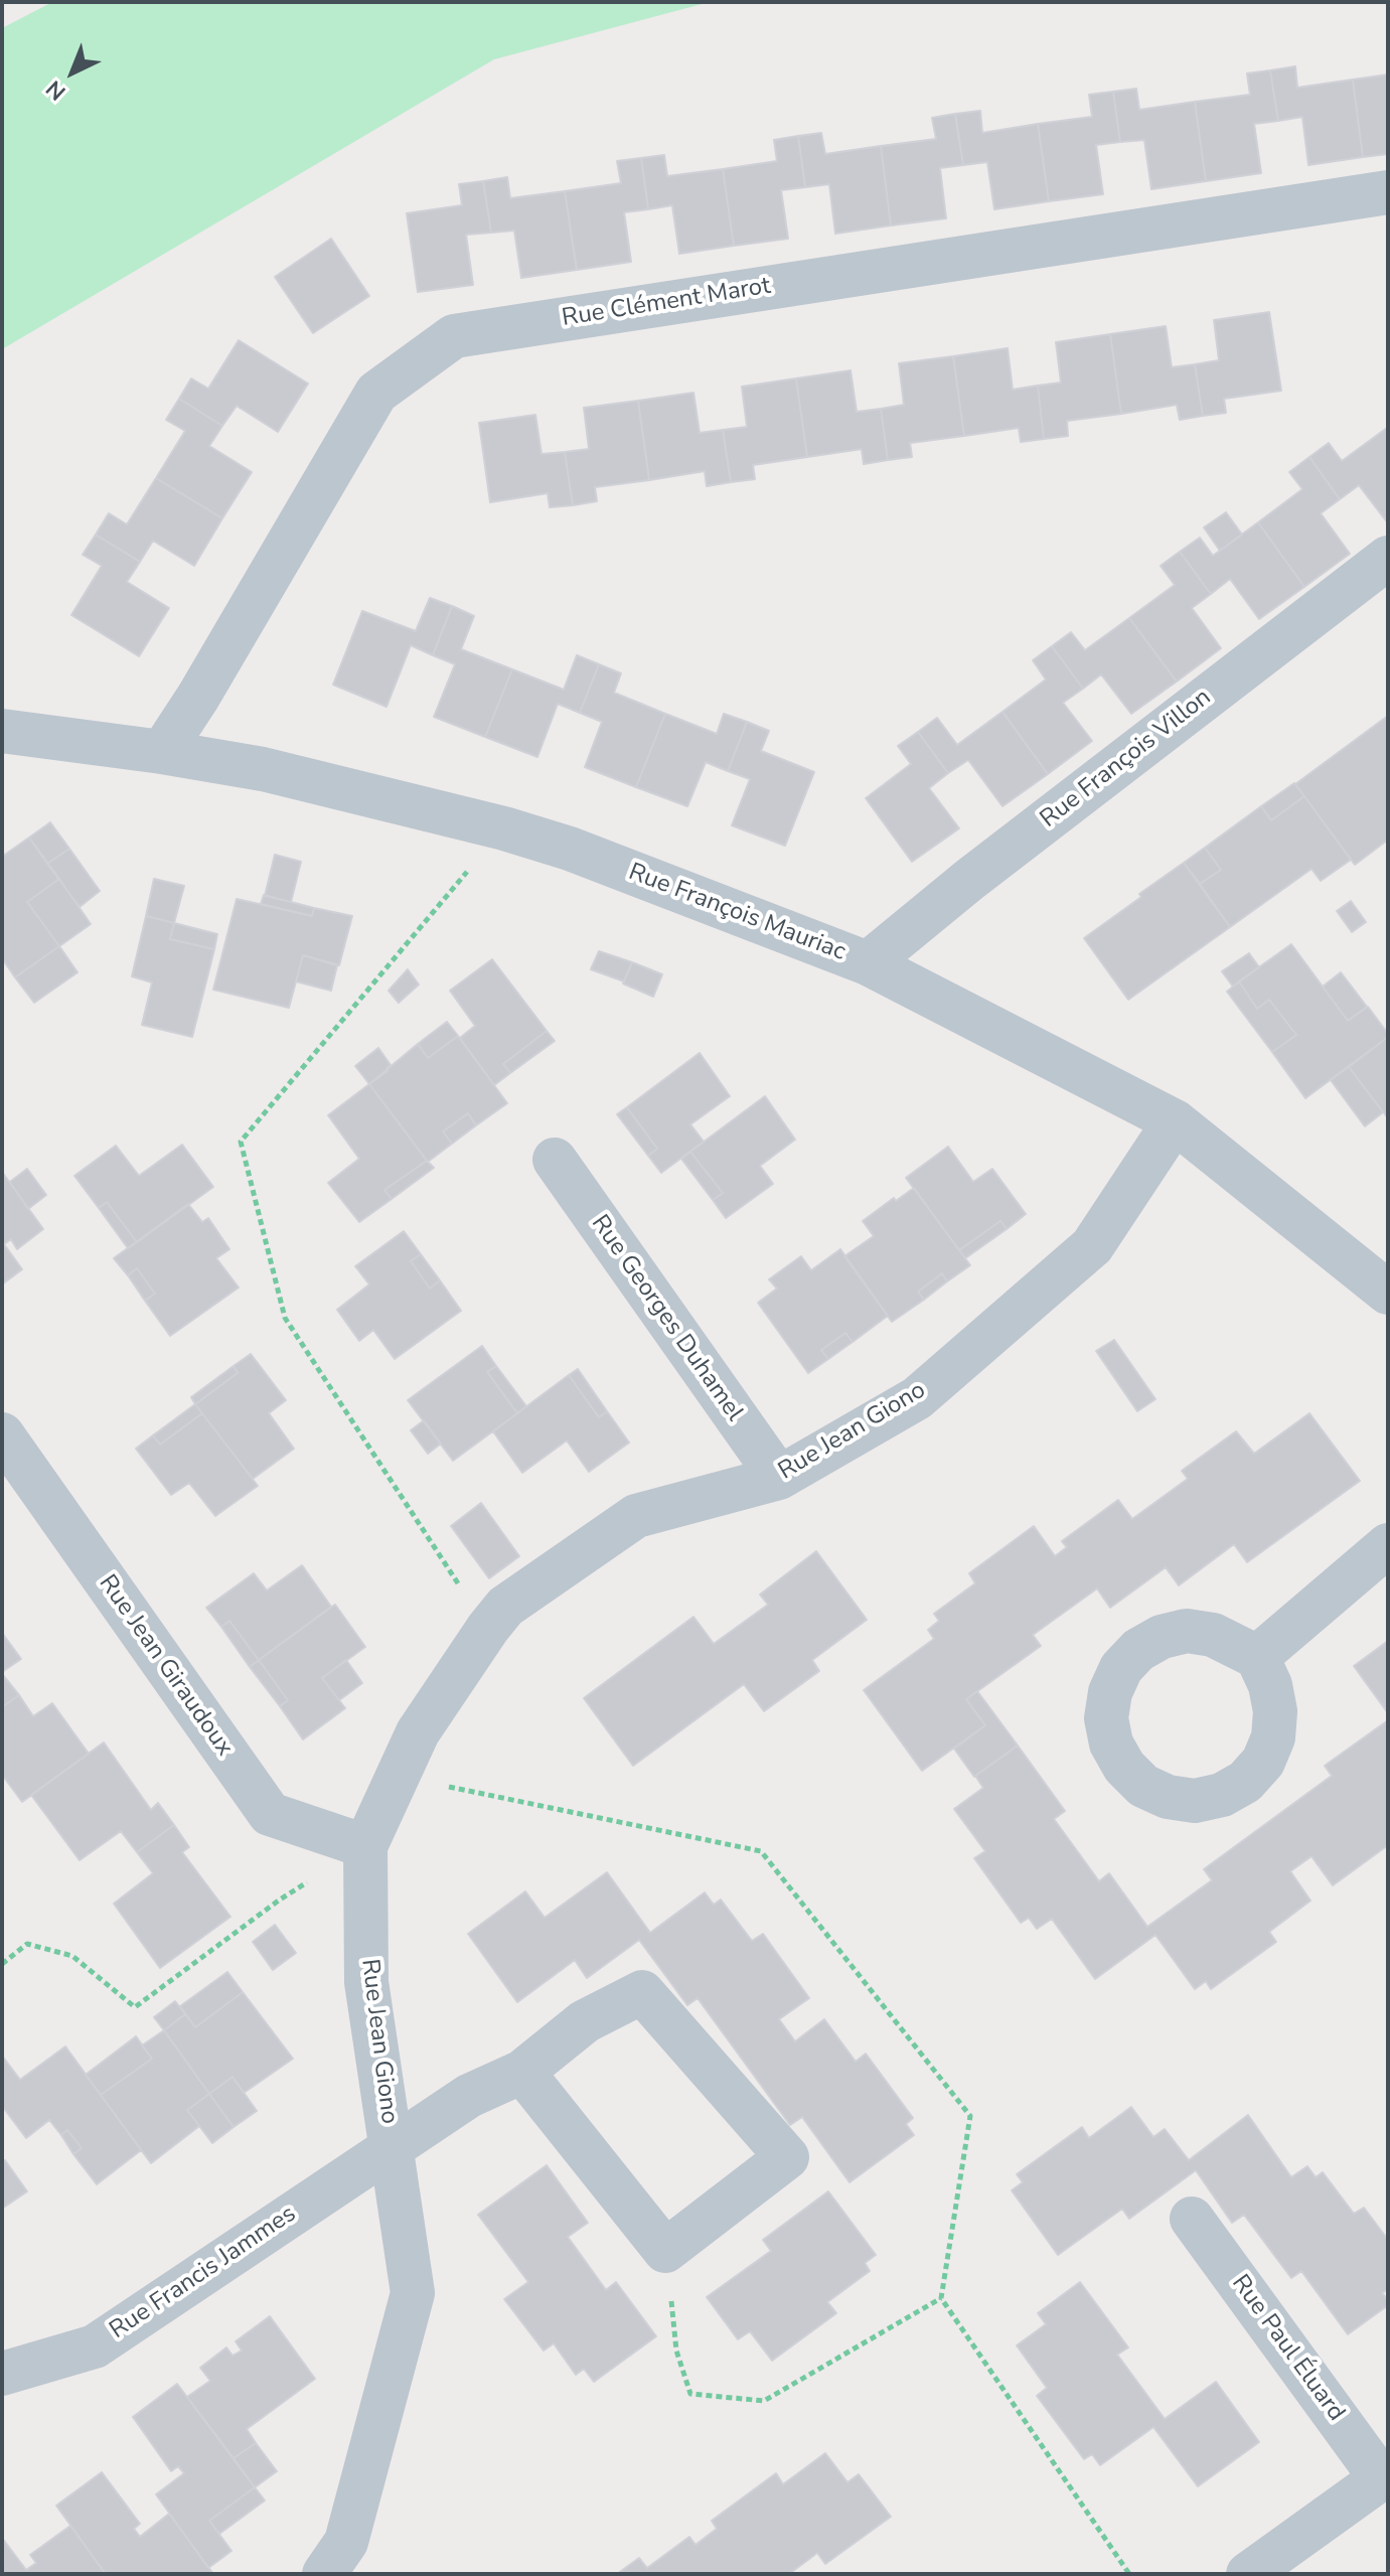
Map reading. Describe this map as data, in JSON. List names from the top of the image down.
{
  "streets": {
    "street": [
      "Rue Clément Marot",
      "Rue François Villon",
      "Rue François Mauriac",
      "Rue Georges Duhamel",
      "Rue Jean Giono",
      "Rue Jean Giraudoux",
      "Rue Francis Jammes",
      "Rue Paul Éluard"
    ]
  },
  "crossings": [
    ["Rue Clément Marot", "Rue François Mauriac"],
    ["Rue François Villon", "Rue François Mauriac"],
    ["Rue François Mauriac", "Rue Jean Giono"],
    ["Rue Georges Duhamel", "Rue Jean Giono"],
    ["Rue Jean Giono", "Rue Jean Giraudoux"],
    ["Rue Jean Giono", "Rue Francis Jammes"]
  ],
  "north": "bottom left"
}
